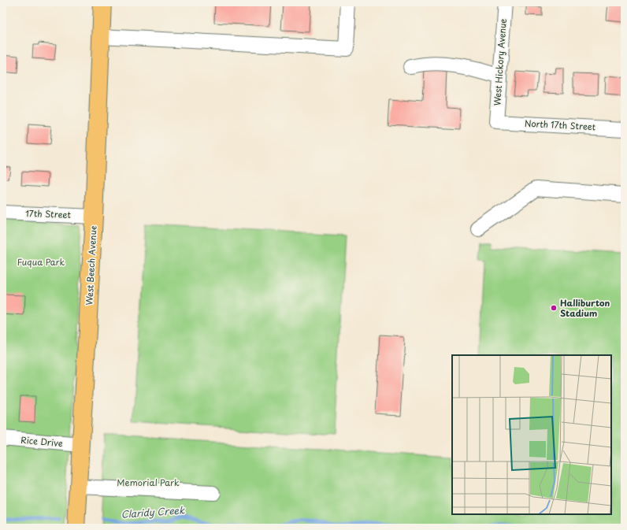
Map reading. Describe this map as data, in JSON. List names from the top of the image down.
{
  "streets": {
    "main road": ["West Beech Avenue"],
    "street": [
      "West Hickory Avenue",
      "North 17th Street",
      "17th Street",
      "Rice Drive"
    ]
  },
  "crossings": [
    ["West Hickory Avenue", "North 17th Street"],
    ["17th Street", "West Beech Avenue"],
    ["West Beech Avenue", "Rice Drive"]
  ],
  "water": ["Claridy Creek"],
  "parks": ["Fuqua Park", "Memorial Park"],
  "places": ["Halliburton Stadium"]
}
